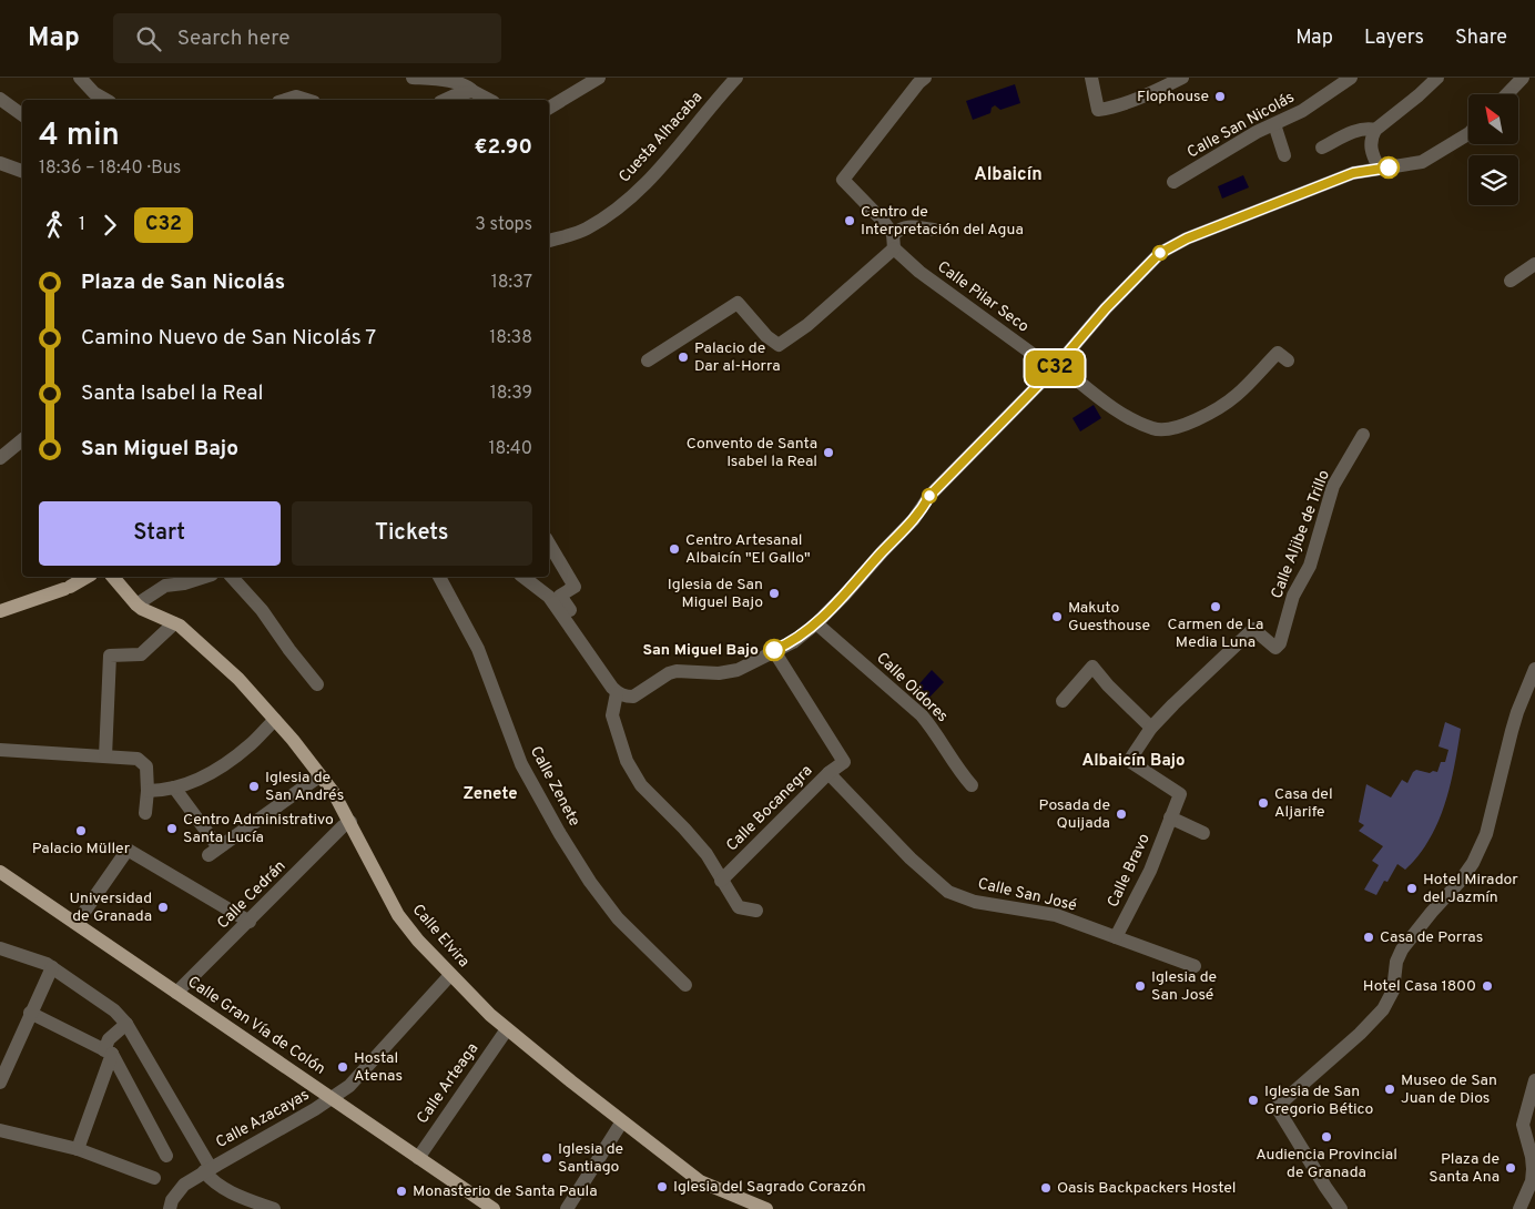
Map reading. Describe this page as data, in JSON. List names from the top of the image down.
{
  "streets": {
    "main road": ["Calle Elvira", "Calle Gran Vía de Colón"],
    "street": [
      "Calle San Nicolás",
      "Cuesta Alhacaba",
      "Calle Pilar Seco",
      "Calle Aljibe de Trillo",
      "Calle Oidores",
      "Calle Zenete",
      "Calle Bocanegra",
      "Calle Bravo",
      "Calle Cedrán",
      "Calle San José",
      "Calle Arteaga",
      "Calle Azacayas"
    ]
  },
  "crossings": [
    ["Calle Aljibe de Trillo", "Calle Bravo"],
    ["Calle Bocanegra", "Calle San José"],
    ["Calle Bravo", "Calle San José"],
    ["Calle Cedrán", "Calle Elvira"],
    ["Calle Cedrán", "Calle Gran Vía de Colón"],
    ["Calle Elvira", "Calle Arteaga"],
    ["Calle Elvira", "Calle Azacayas"],
    ["Calle Gran Vía de Colón", "Calle Arteaga"],
    ["Calle Gran Vía de Colón", "Calle Azacayas"]
  ],
  "districts": ["Albaicín", "Albaicín Bajo", "Zenete"],
  "places": [
    "Flophouse",
    "Centro de Interpretación del Agua",
    "Palacio de Dar al-Horra",
    "Convento de Santa Isabel la Real",
    "Centro Artesanal Albaicín \"El Gallo\"",
    "Iglesia de San Miguel Bajo",
    "Carmen de La Media Luna",
    "Makuto Guesthouse",
    "San Miguel Bajo",
    "Iglesia de San Andrés",
    "Casa del Aljarife",
    "Posada de Quijada",
    "Centro Administrativo Santa Lucía",
    "Palacio Müller",
    "Hotel Mirador del Jazmín",
    "Universidad de Granada",
    "Casa de Porras",
    "Iglesia de San José",
    "Hotel Casa 1800",
    "Hostal Atenas",
    "Museo de San Juan de Dios",
    "Iglesia de San Gregorio Bético",
    "Audiencia Provincial de Granada",
    "Iglesia de Santiago",
    "Plaza de Santa Ana",
    "Iglesia del Sagrado Corazón",
    "Oasis Backpackers Hostel",
    "Monasterio de Santa Paula"
  ],
  "lines": ["bus line C32"],
  "north": "top left",
  "page": {
    "header": "Map",
    "search": "Search here",
    "nav": ["Map", "Layers", "Share"],
    "on_map": "C32",
    "heading": ["4 min", "18:36 – 18:40 · Bus", "€2.90"],
    "legs": ["1", "C32", "3 stops"],
    "list": [
      {
        "name": "Plaza de San Nicolás",
        "value": "18:37"
      },
      {
        "name": "Camino Nuevo de San Nicolás 7",
        "value": "18:38"
      },
      {
        "name": "Santa Isabel la Real",
        "value": "18:39"
      },
      {
        "name": "San Miguel Bajo",
        "value": "18:40"
      }
    ],
    "buttons": ["Start", "Tickets"]
  }
}
